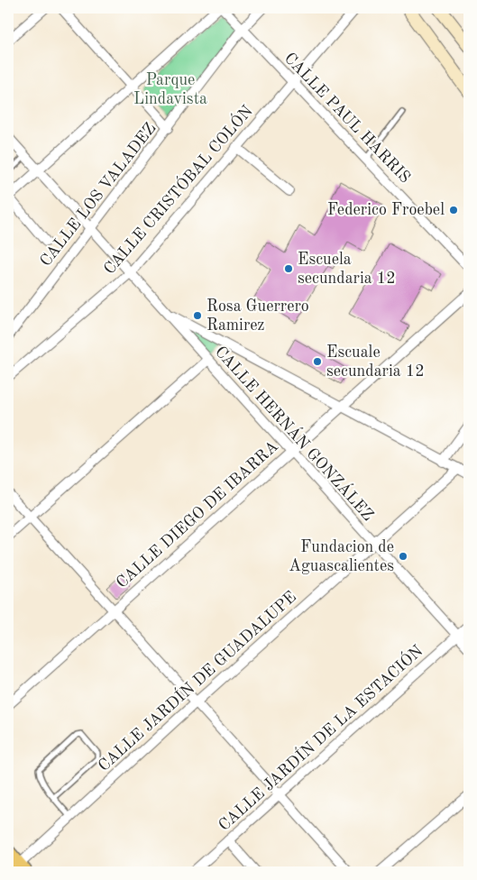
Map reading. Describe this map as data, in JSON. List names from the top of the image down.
{
  "streets": {
    "street": [
      "CALLE PAUL HARRIS",
      "CALLE CRISTÓBAL COLÓN",
      "CALLE LOS VALADEZ",
      "CALLE HERNÁN GONZÁLEZ",
      "CALLE DIEGO DE IBARRA",
      "CALLE JARDÍN DE GUADALUPE",
      "CALLE JARDÍN DE LA ESTACIÓN"
    ]
  },
  "crossings": [
    ["CALLE PAUL HARRIS", "CALLE CRISTÓBAL COLÓN"],
    ["CALLE PAUL HARRIS", "CALLE LOS VALADEZ"],
    ["CALLE CRISTÓBAL COLÓN", "CALLE HERNÁN GONZÁLEZ"],
    ["CALLE LOS VALADEZ", "CALLE HERNÁN GONZÁLEZ"],
    ["CALLE HERNÁN GONZÁLEZ", "CALLE DIEGO DE IBARRA"],
    ["CALLE HERNÁN GONZÁLEZ", "CALLE JARDÍN DE GUADALUPE"],
    ["CALLE HERNÁN GONZÁLEZ", "CALLE JARDÍN DE LA ESTACIÓN"]
  ],
  "parks": ["Parque Lindavista"],
  "places": [
    "Federico Froebel",
    "Escuela secundaria 12",
    "Rosa Guerrero Ramirez",
    "Escuale secundaria 12",
    "Fundacion de Aguascalientes"
  ]
}
